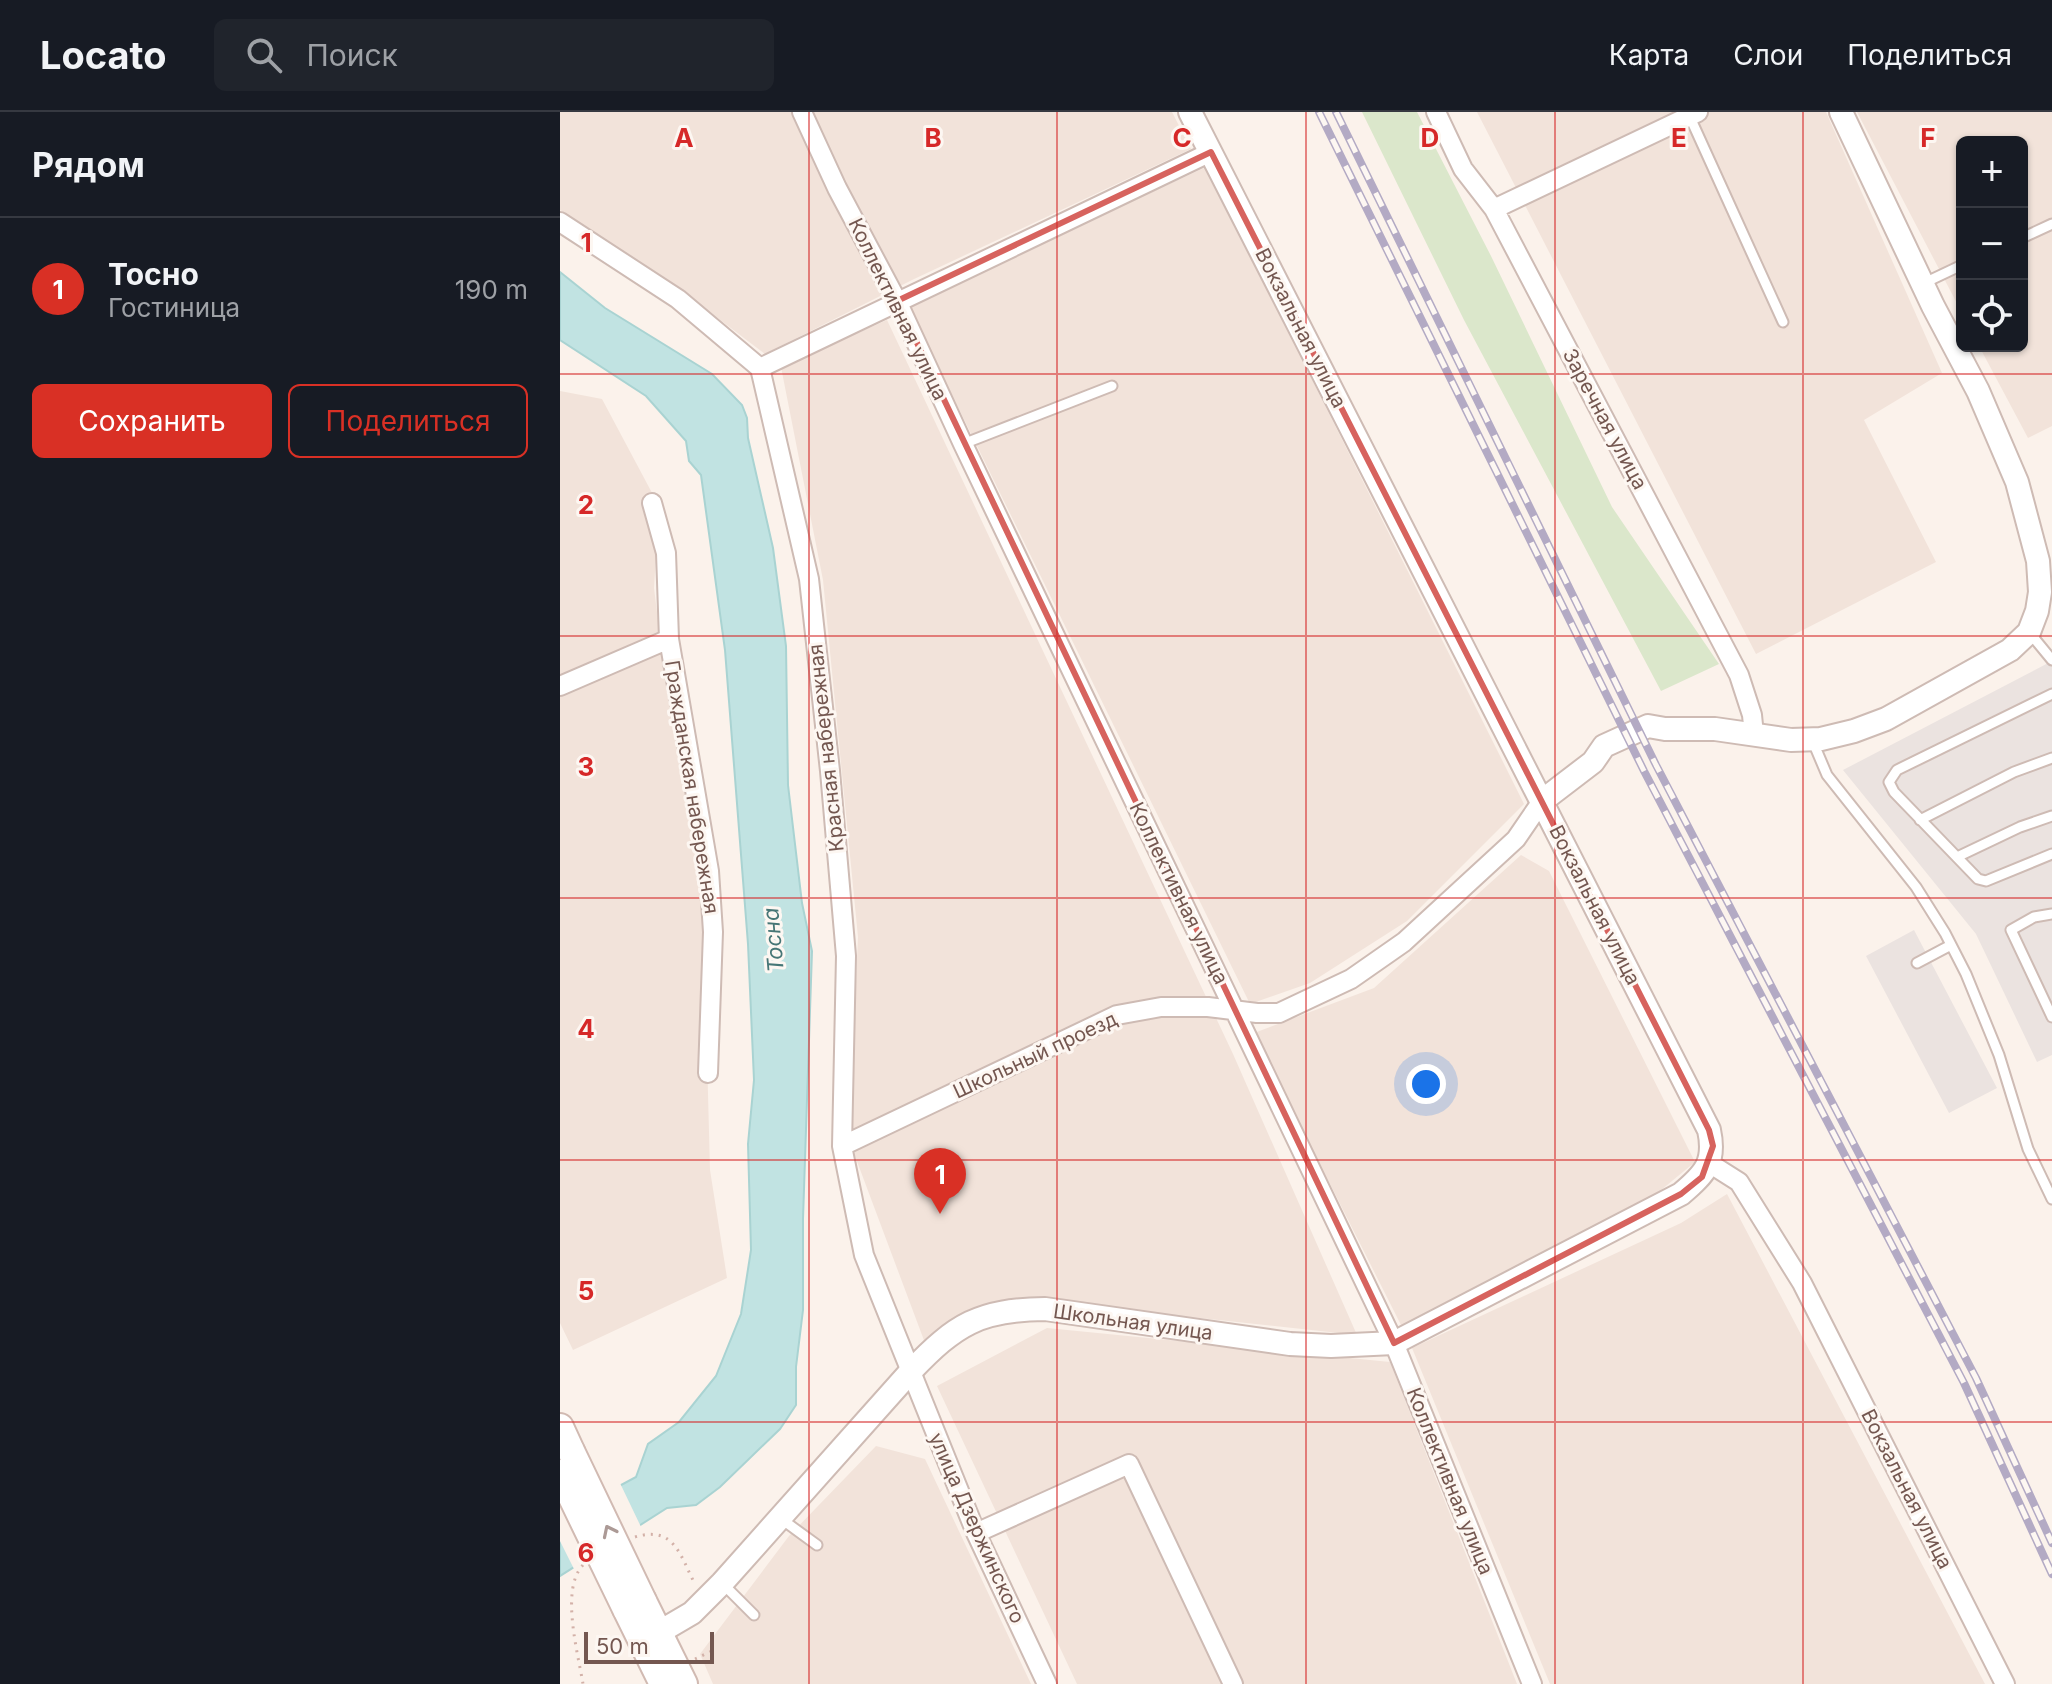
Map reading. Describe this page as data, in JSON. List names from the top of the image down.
{
  "streets": {
    "street": [
      "Коллективная улица",
      "Вокзальная улица",
      "Заречная улица",
      "Красная набережная",
      "Гражданская набережная",
      "Школьный проезд",
      "Школьная улица",
      "улица Дзержинского"
    ]
  },
  "crossings": [
    ["Коллективная улица", "Школьный проезд"],
    ["Коллективная улица", "Школьная улица"],
    ["Вокзальная улица", "Школьный проезд"],
    ["Вокзальная улица", "Школьная улица"],
    ["Красная набережная", "Школьный проезд"],
    ["Красная набережная", "Школьная улица"],
    ["Красная набережная", "улица Дзержинского"],
    ["Школьная улица", "улица Дзержинского"]
  ],
  "water": ["Тосна"],
  "scale_bar": "50 m",
  "page": {
    "header": "Locato",
    "search": "Поиск",
    "nav": ["Карта", "Слои", "Поделиться"],
    "heading": "Рядом",
    "map_buttons": ["+", "−"],
    "list": [
      {
        "mark": "1",
        "name": "Тосно",
        "note": "Гостиница",
        "value": "190 m"
      }
    ],
    "buttons": ["Сохранить", "Поделиться"],
    "pins": "1",
    "scale": "50 m"
  },
  "grid": {
    "columns": [
      "A",
      "B",
      "C",
      "D",
      "E",
      "F"
    ],
    "rows": [
      "1",
      "2",
      "3",
      "4",
      "5",
      "6"
    ]
  }
}
